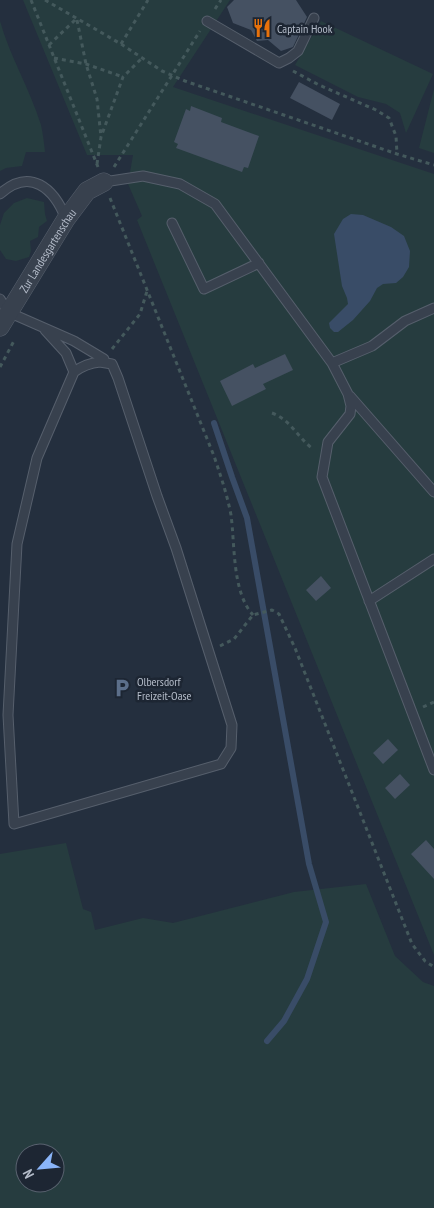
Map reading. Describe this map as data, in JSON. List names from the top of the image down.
{
  "streets": {
    "street": ["Zur Landesgartenschau"]
  },
  "places": {
    "restaurant": ["Captain Hook"],
    "parking": ["Olbersdorf Freizeit-Oase"]
  },
  "north": "bottom left"
}
